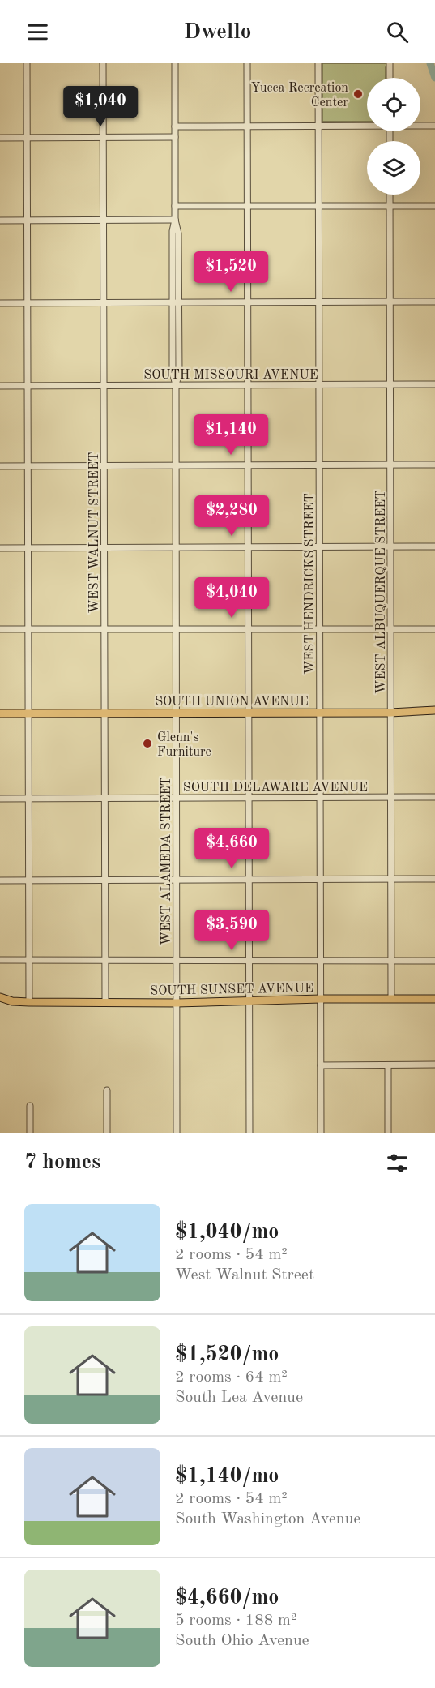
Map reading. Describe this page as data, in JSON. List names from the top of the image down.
{
  "streets": {
    "main road": ["SOUTH UNION AVENUE", "SOUTH SUNSET AVENUE"],
    "street": [
      "SOUTH MISSOURI AVENUE",
      "WEST WALNUT STREET",
      "WEST HENDRICKS STREET",
      "WEST ALBUQUERQUE STREET",
      "SOUTH DELAWARE AVENUE",
      "WEST ALAMEDA STREET"
    ]
  },
  "crossings": [
    ["SOUTH MISSOURI AVENUE", "WEST WALNUT STREET"],
    ["SOUTH MISSOURI AVENUE", "WEST HENDRICKS STREET"],
    ["SOUTH MISSOURI AVENUE", "WEST ALBUQUERQUE STREET"],
    ["SOUTH MISSOURI AVENUE", "WEST ALAMEDA STREET"],
    ["WEST WALNUT STREET", "SOUTH UNION AVENUE"],
    ["WEST WALNUT STREET", "SOUTH DELAWARE AVENUE"],
    ["WEST WALNUT STREET", "SOUTH SUNSET AVENUE"],
    ["WEST HENDRICKS STREET", "SOUTH UNION AVENUE"],
    ["WEST HENDRICKS STREET", "SOUTH DELAWARE AVENUE"],
    ["WEST HENDRICKS STREET", "SOUTH SUNSET AVENUE"],
    ["WEST ALBUQUERQUE STREET", "SOUTH UNION AVENUE"],
    ["WEST ALBUQUERQUE STREET", "SOUTH DELAWARE AVENUE"],
    ["WEST ALBUQUERQUE STREET", "SOUTH SUNSET AVENUE"],
    ["SOUTH UNION AVENUE", "WEST ALAMEDA STREET"],
    ["SOUTH DELAWARE AVENUE", "WEST ALAMEDA STREET"],
    ["WEST ALAMEDA STREET", "SOUTH SUNSET AVENUE"]
  ],
  "places": ["Yucca Recreation Center", "Glenn's Furniture"],
  "page": {
    "header": "Dwello",
    "price": [
      "$1,040",
      "$1,520",
      "$1,140",
      "$2,280",
      "$4,040",
      "$4,660",
      "$3,590"
    ],
    "heading": "7 homes",
    "list": [
      {
        "name": "$1,040/mo",
        "note": "2 rooms · 54 m² · West Walnut Street"
      },
      {
        "name": "$1,520/mo",
        "note": "2 rooms · 64 m² · South Lea Avenue"
      },
      {
        "name": "$1,140/mo",
        "note": "2 rooms · 54 m² · South Washington Avenue"
      },
      {
        "name": "$4,660/mo",
        "note": "5 rooms · 188 m² · South Ohio Avenue"
      }
    ]
  }
}
